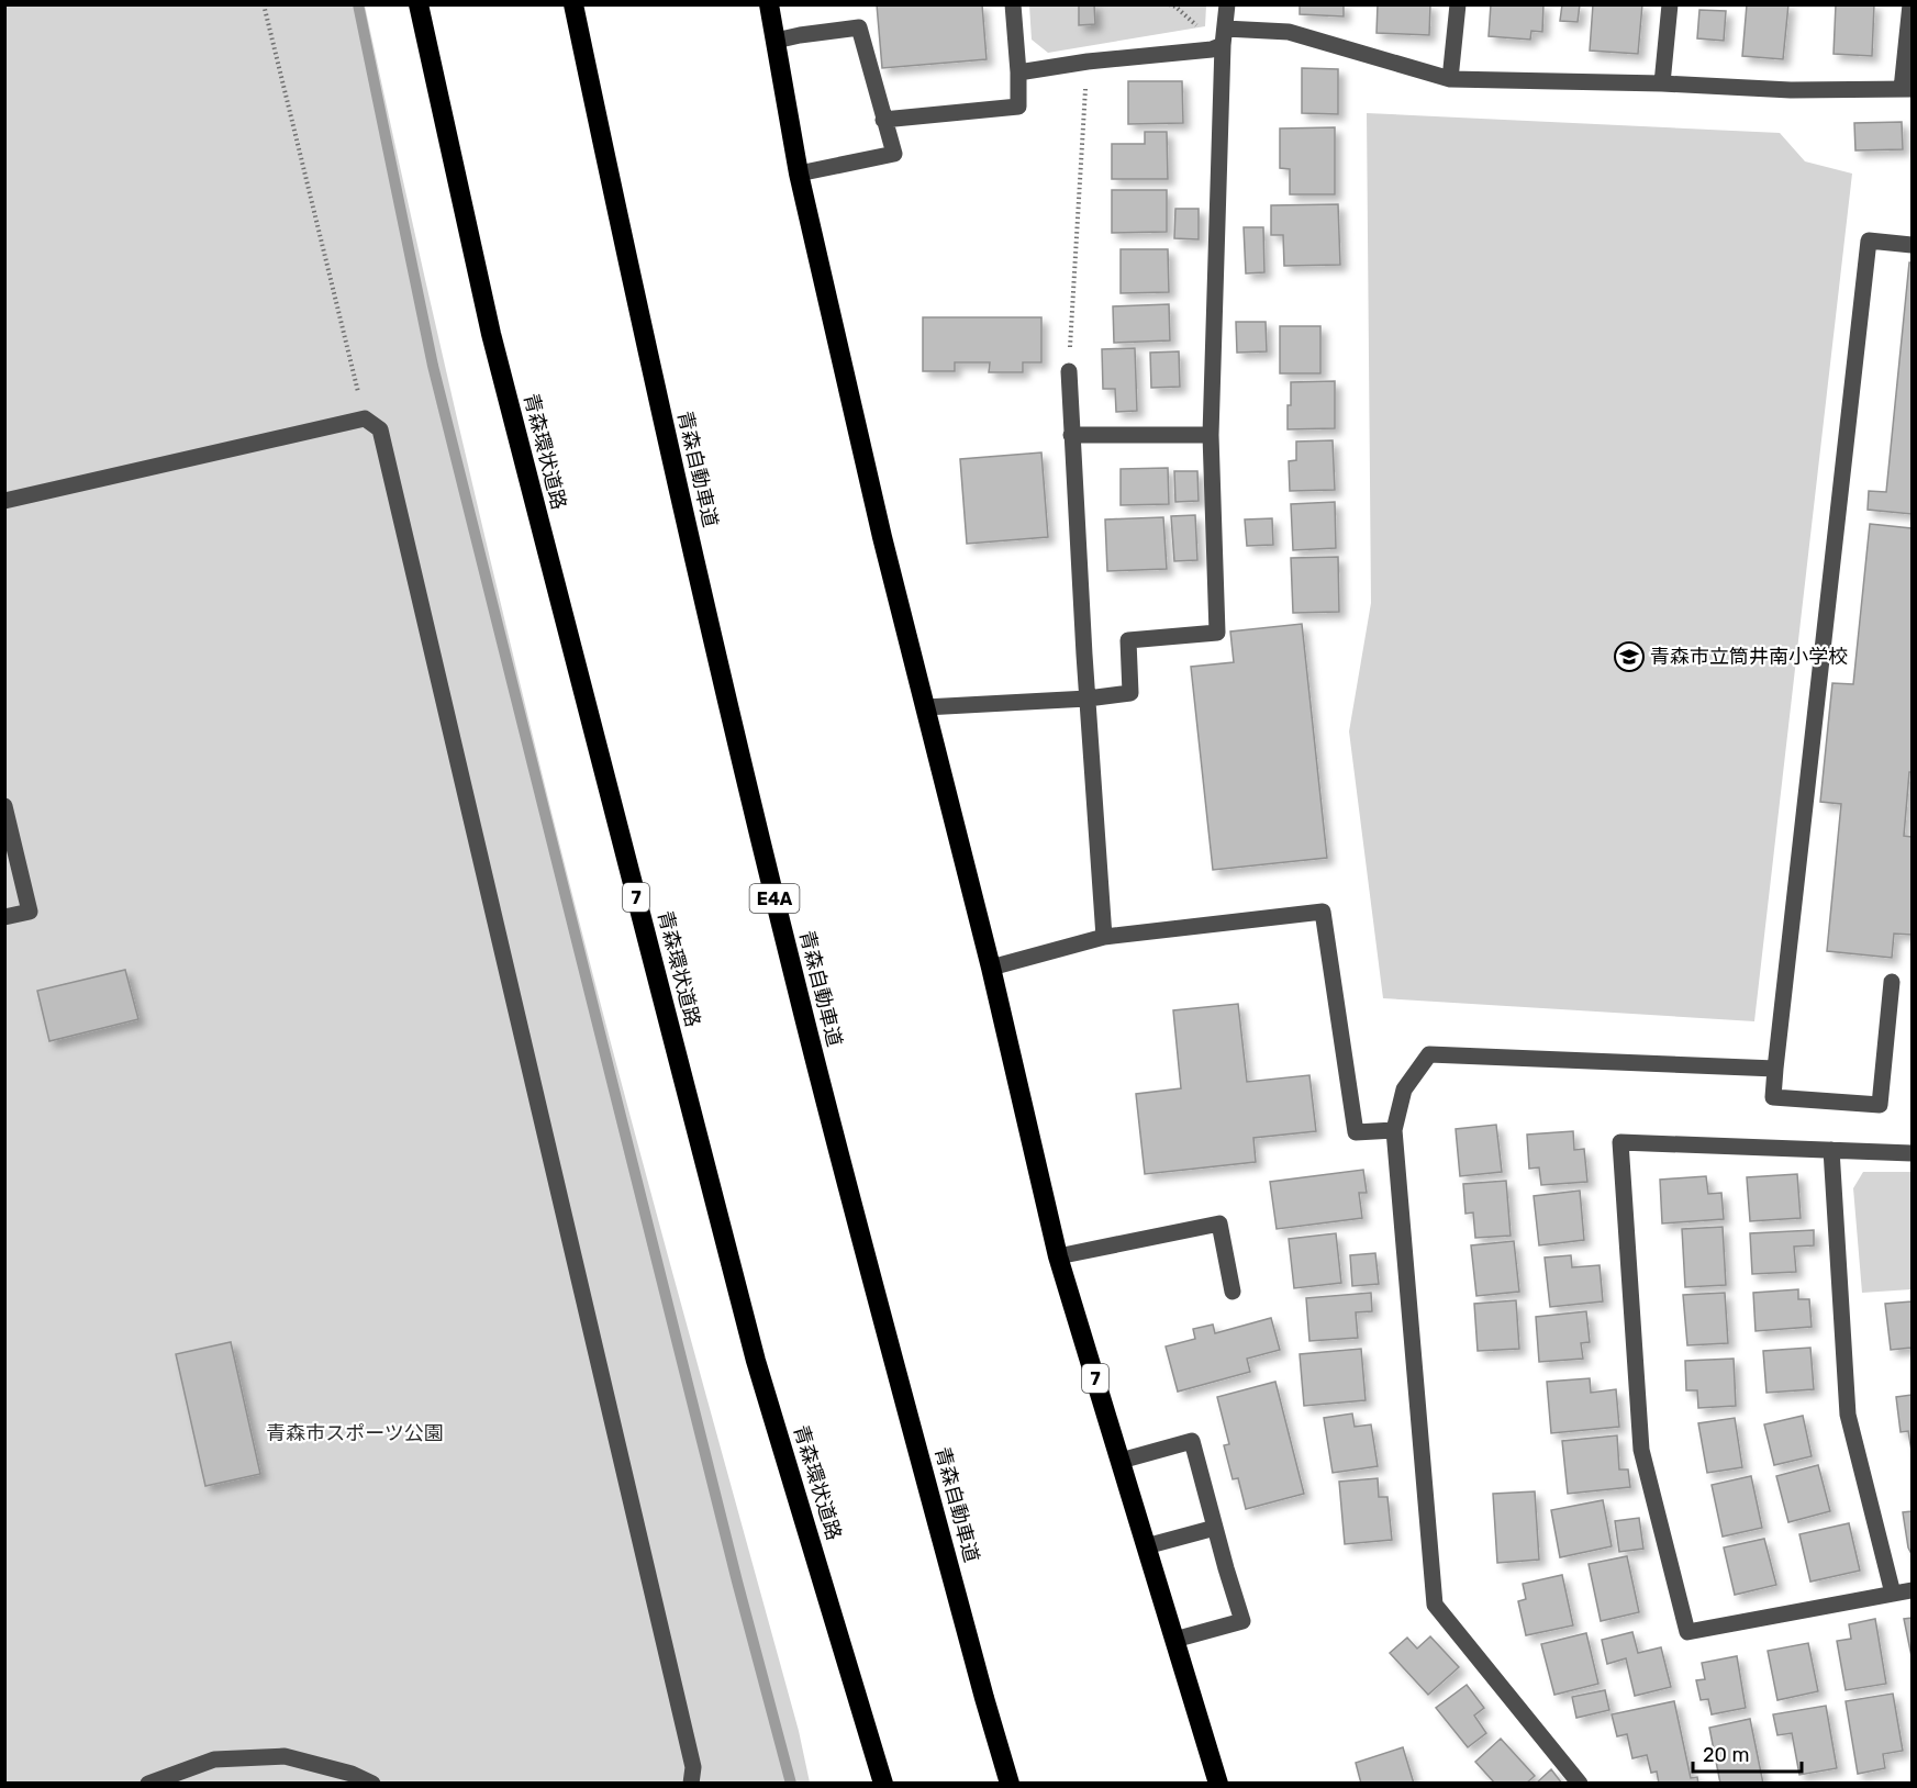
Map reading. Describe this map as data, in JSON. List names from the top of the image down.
{
  "streets": {
    "highway": [
      "青森環状道路",
      "青森自動車道",
      "7",
      "E4A"
    ]
  },
  "parks": ["青森市スポーツ公園"],
  "places": {
    "school or university": ["青森市立筒井南小学校"]
  },
  "scale_bar": "20 m"
}
